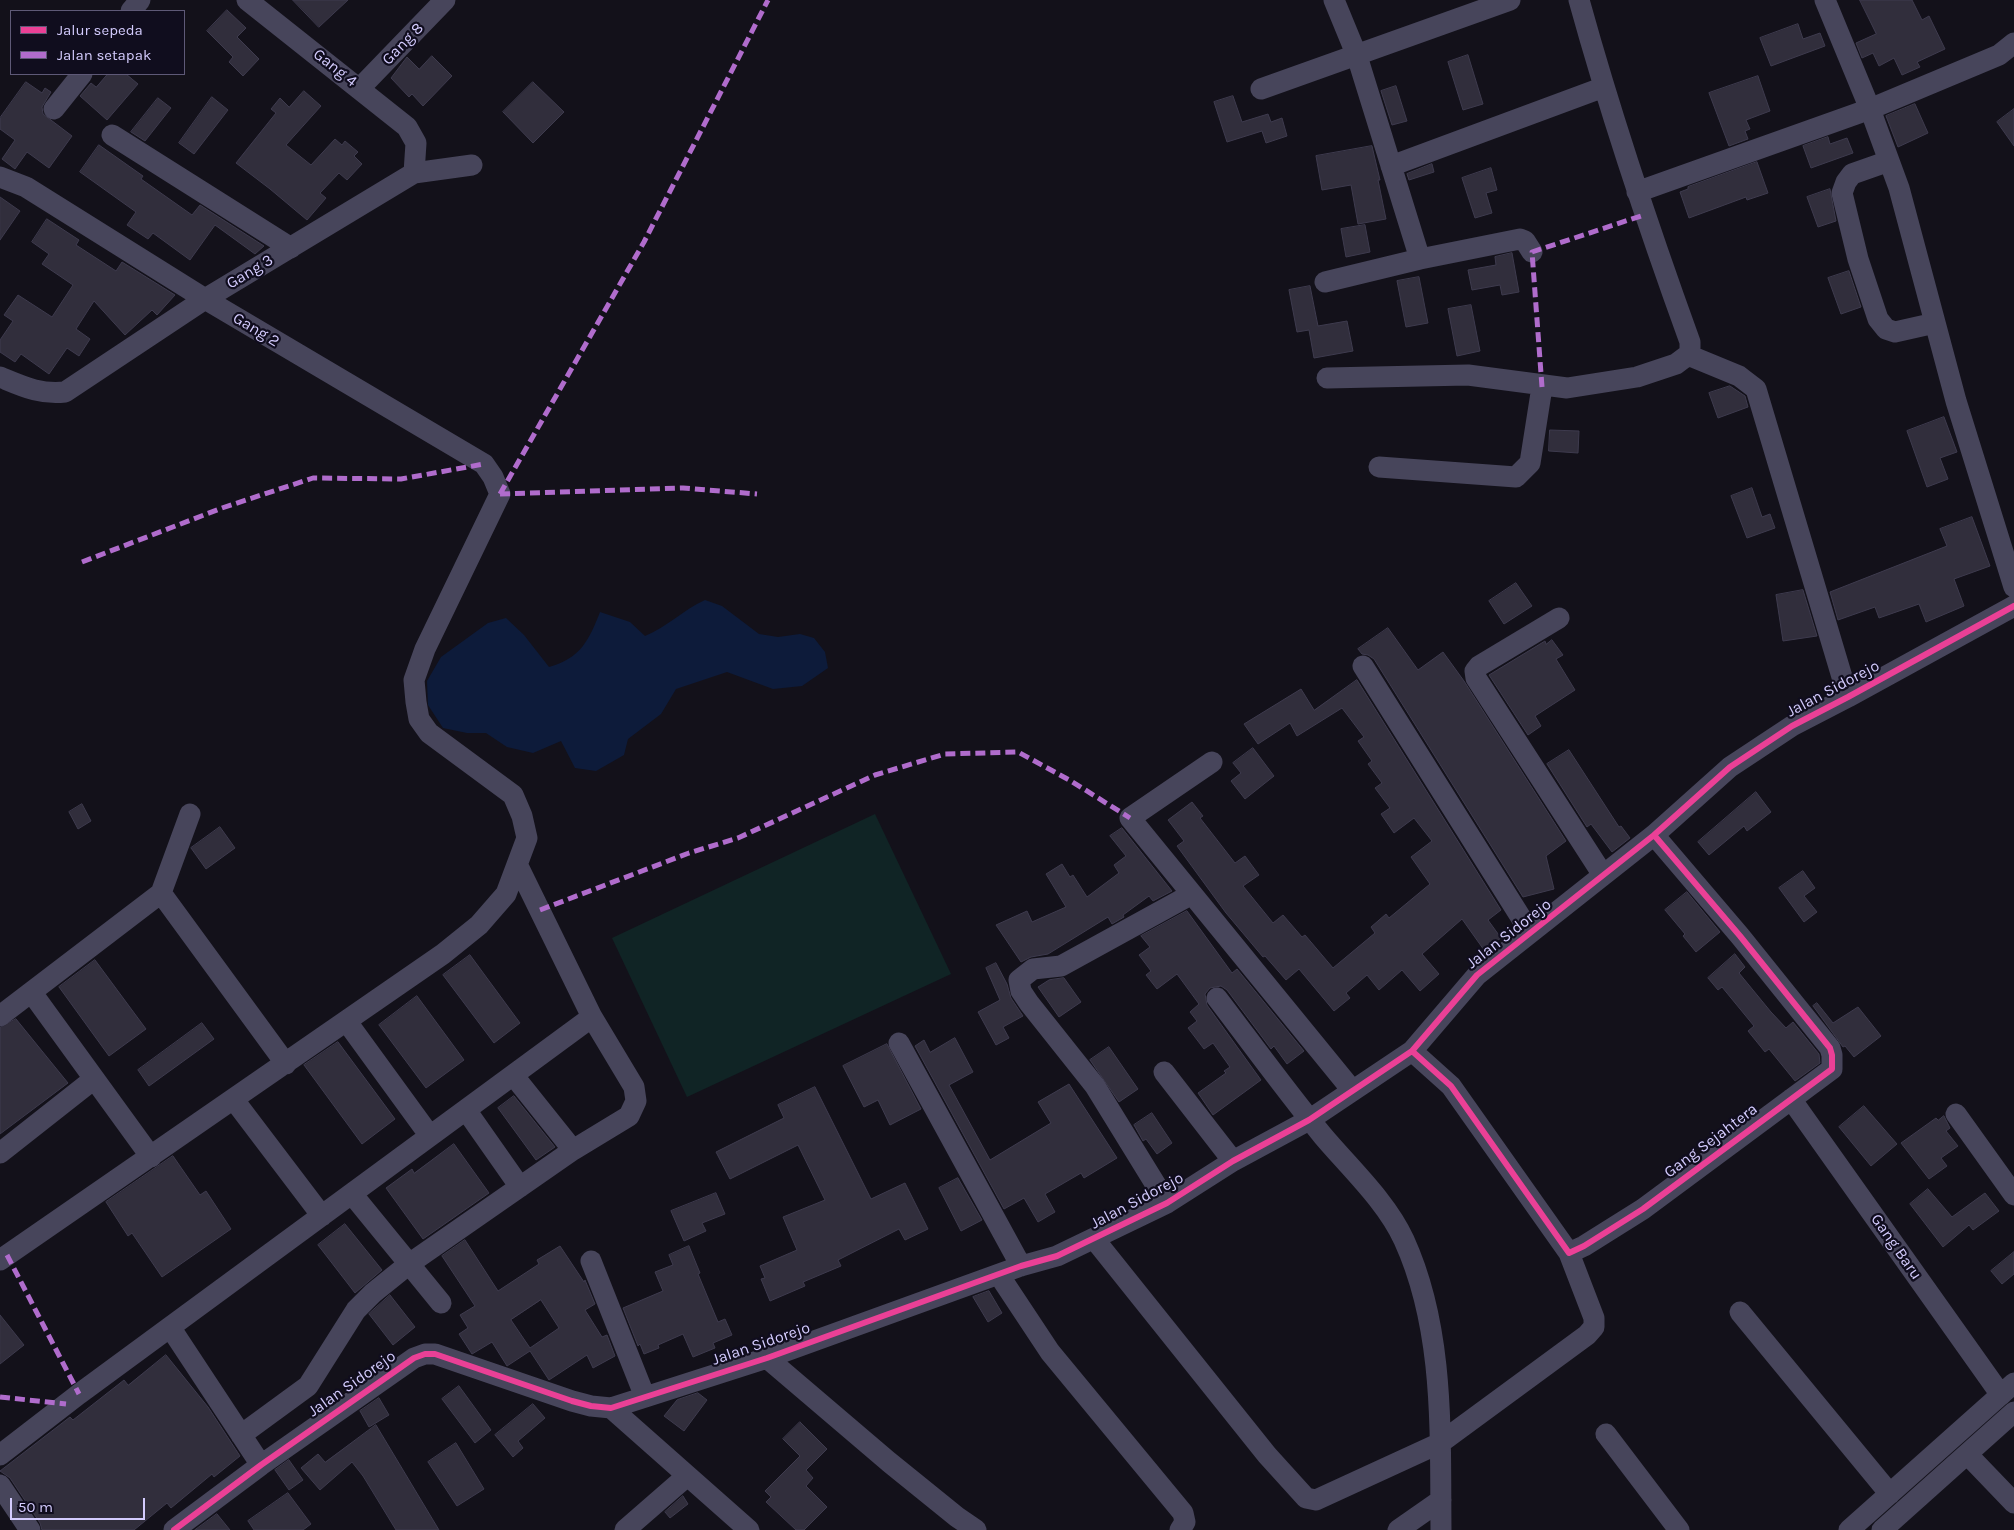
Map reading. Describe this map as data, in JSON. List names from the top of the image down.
{
  "streets": {
    "street": [
      "Gang 8",
      "Gang 4",
      "Gang 3",
      "Gang 2",
      "Jalan Sidorejo",
      "Gang Sejahtera",
      "Gang Baru"
    ]
  },
  "crossings": [
    ["Gang 8", "Gang 4"],
    ["Gang 4", "Gang 3"],
    ["Gang 3", "Gang 2"],
    ["Jalan Sidorejo", "Gang Sejahtera"],
    ["Gang Sejahtera", "Gang Baru"]
  ],
  "legend": ["Jalur sepeda", "Jalan setapak"],
  "scale_bar": "50 m"
}
